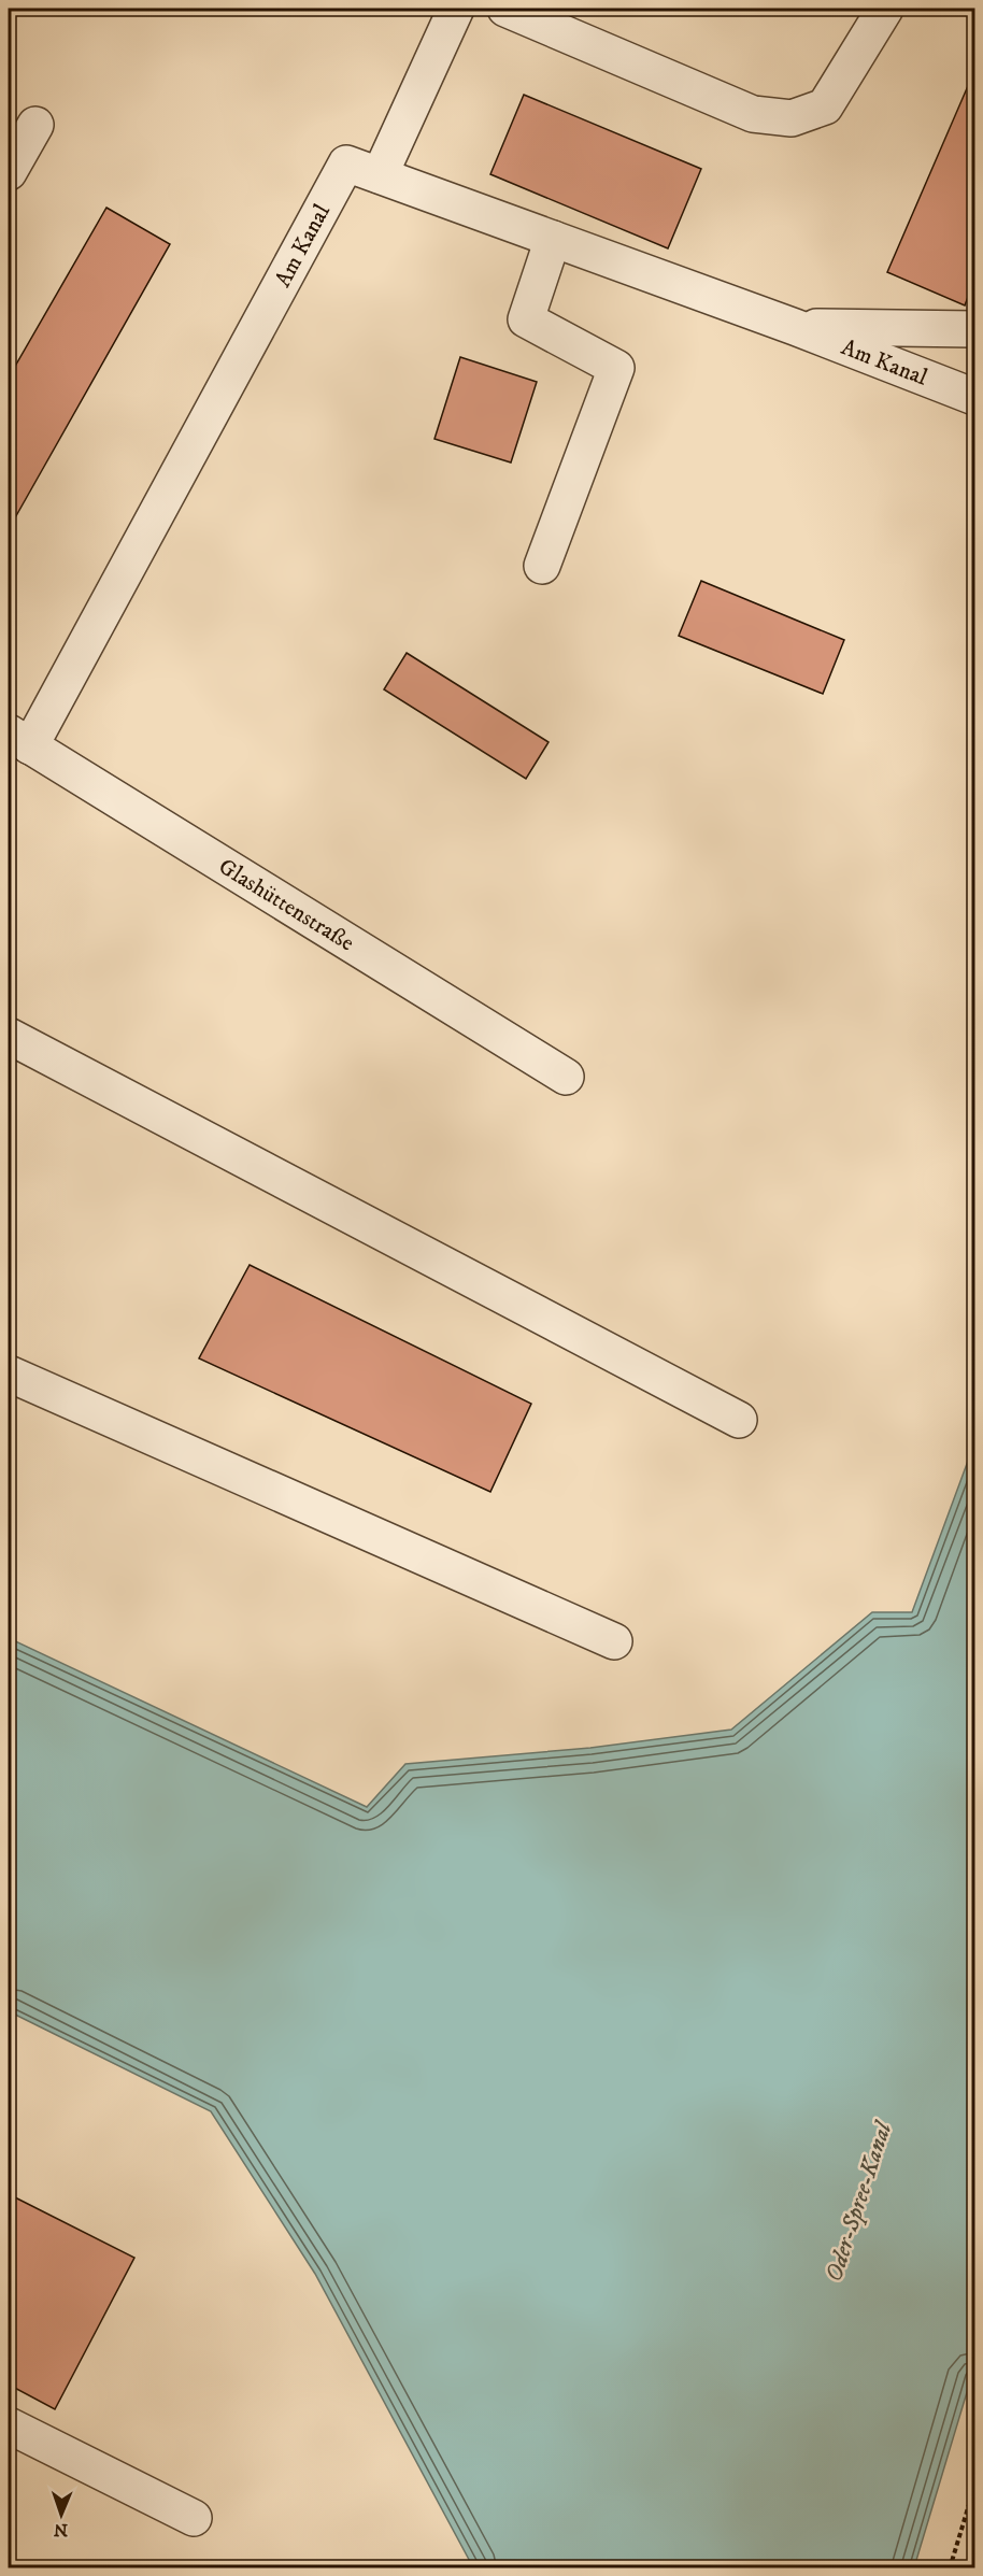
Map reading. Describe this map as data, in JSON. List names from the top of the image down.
{
  "streets": {
    "street": ["Am Kanal", "Glashüttenstraße"]
  },
  "crossings": [
    ["Am Kanal", "Glashüttenstraße"]
  ],
  "water": ["Oder-Spree-Kanal"],
  "north": "bottom"
}
